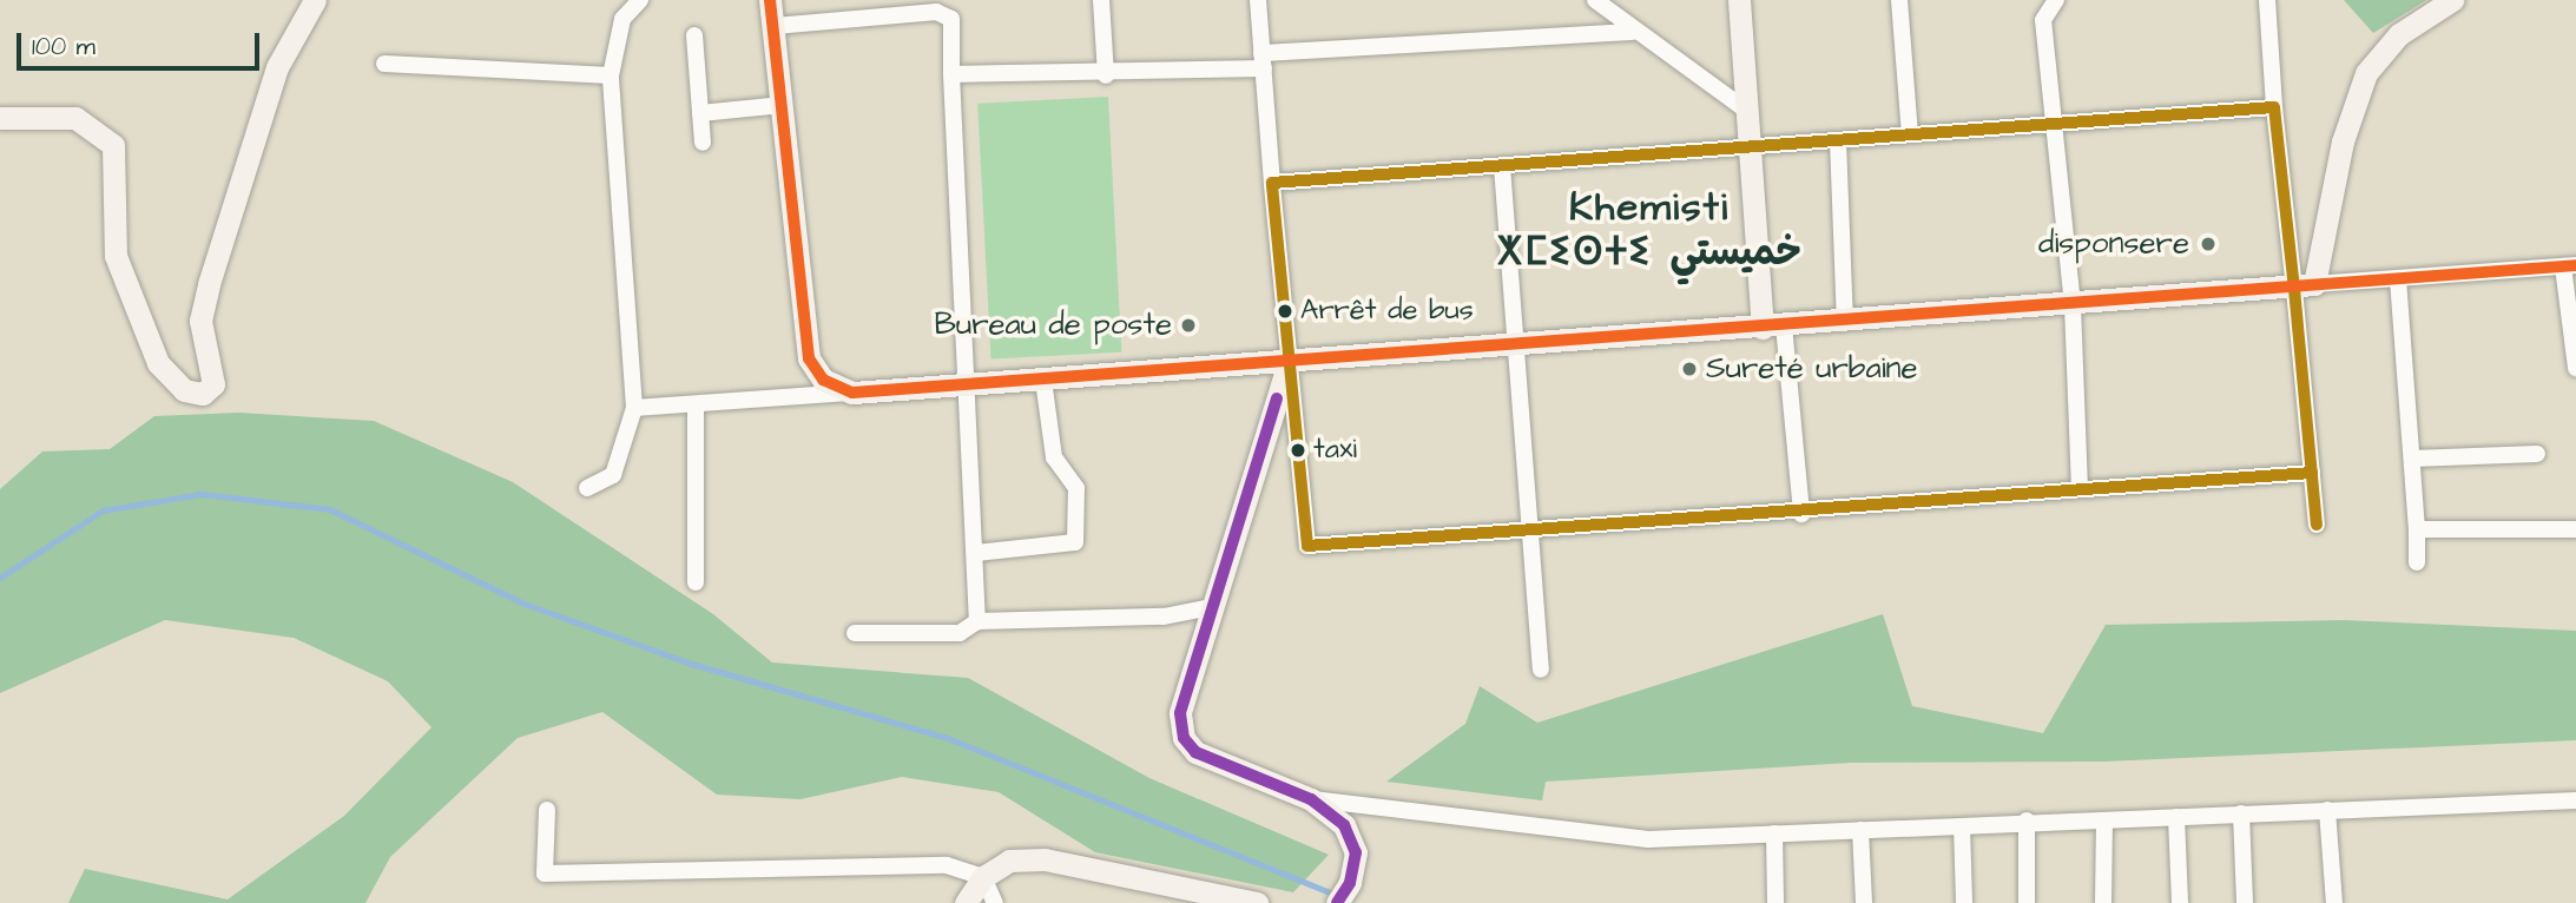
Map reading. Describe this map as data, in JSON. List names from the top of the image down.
{
  "districts": ["Khemisti ⵅⵎⵉⵙⵜⵉ خميستي"],
  "places": [
    "disponsere",
    "Arrêt de bus",
    "Bureau de poste",
    "Sureté urbaine",
    "taxi"
  ],
  "scale_bar": "100 m"
}
